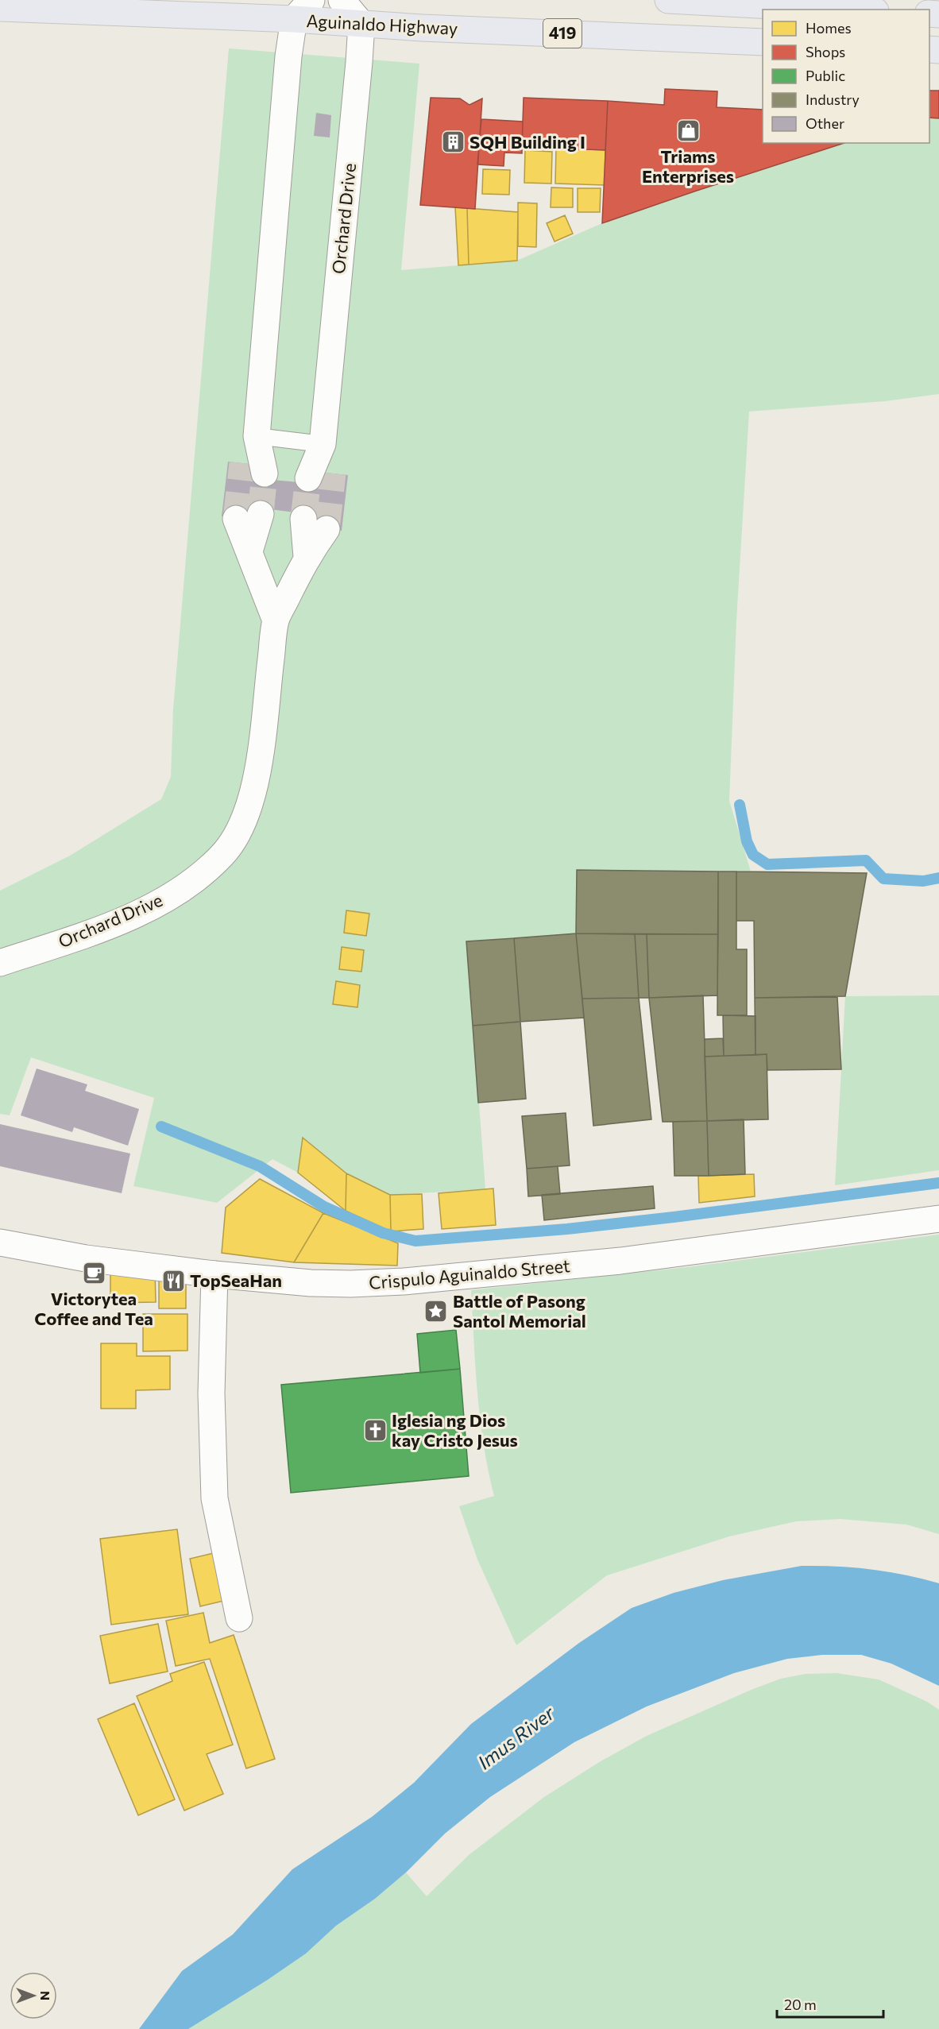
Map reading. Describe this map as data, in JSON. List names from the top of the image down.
{
  "streets": {
    "highway": ["Aguinaldo Highway", "419"],
    "street": ["Orchard Drive", "Crispulo Aguinaldo Street"]
  },
  "crossings": [
    ["Aguinaldo Highway", "Orchard Drive"]
  ],
  "water": ["Imus River"],
  "places": {
    "shop": ["Triams Enterprises"],
    "building": ["SQH Building I"],
    "cafe": ["Victorytea Coffee and Tea"],
    "restaurant": ["TopSeaHan"],
    "place": ["Battle of Pasong Santol Memorial"],
    "church": ["Iglesia ng Dios kay Cristo Jesus"]
  },
  "legend": [
    "Homes",
    "Shops",
    "Public",
    "Industry",
    "Other"
  ],
  "scale_bar": "20 m",
  "north": "right"
}
